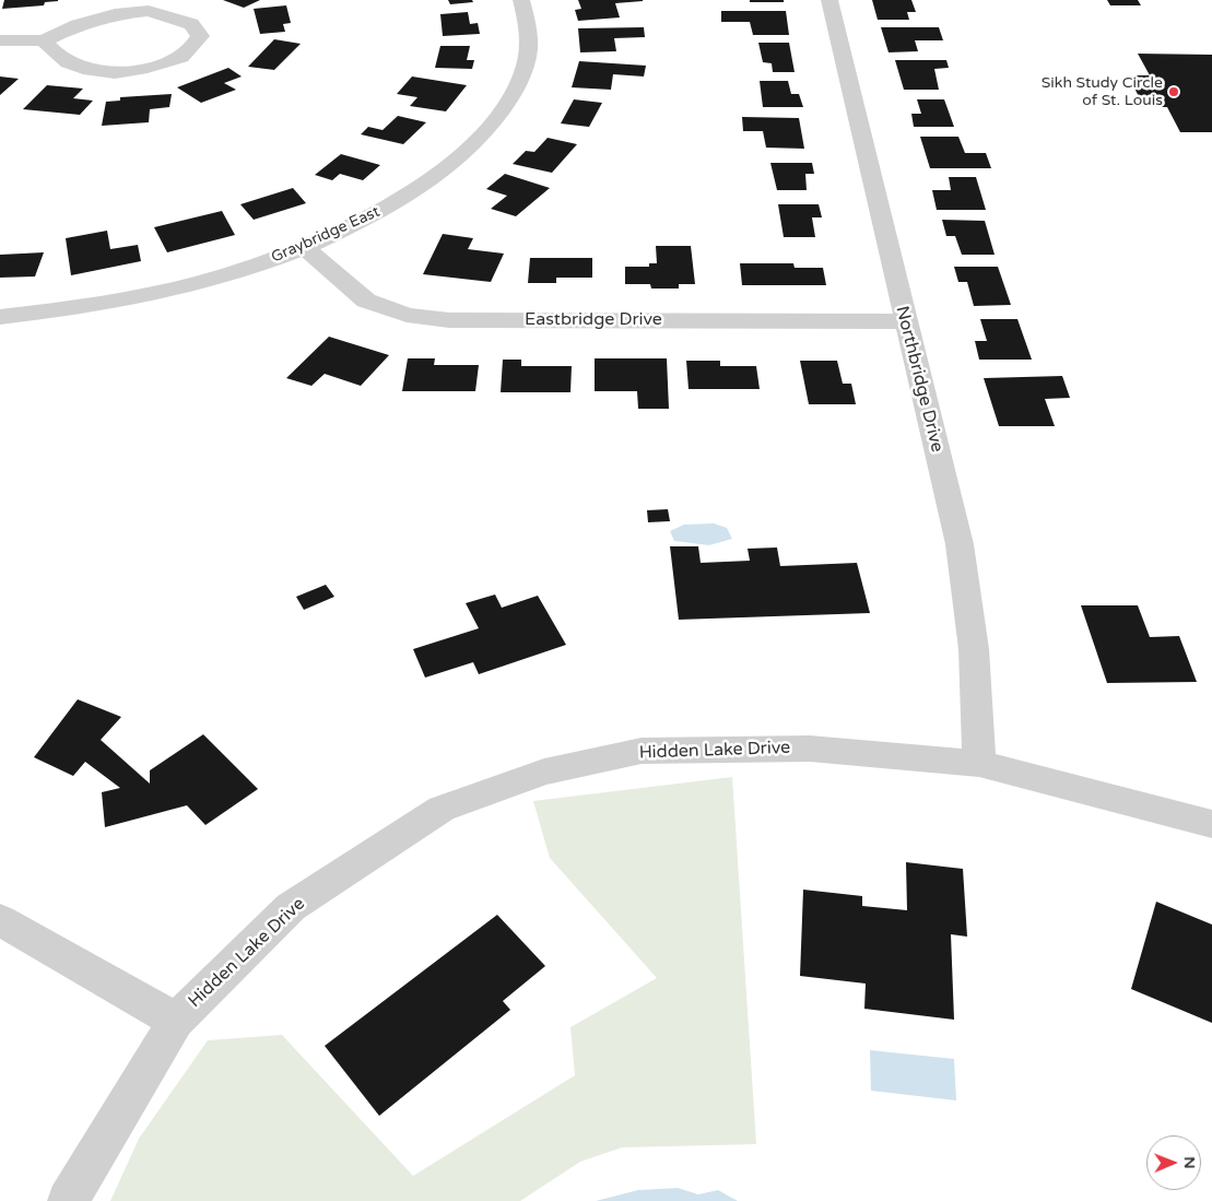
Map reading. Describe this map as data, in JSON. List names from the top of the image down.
{
  "streets": {
    "street": [
      "Graybridge East",
      "Eastbridge Drive",
      "Northbridge Drive",
      "Hidden Lake Drive"
    ]
  },
  "crossings": [
    ["Graybridge East", "Eastbridge Drive"],
    ["Eastbridge Drive", "Northbridge Drive"],
    ["Northbridge Drive", "Hidden Lake Drive"]
  ],
  "places": ["Sikh Study Circle of St. Louis"],
  "north": "right"
}
